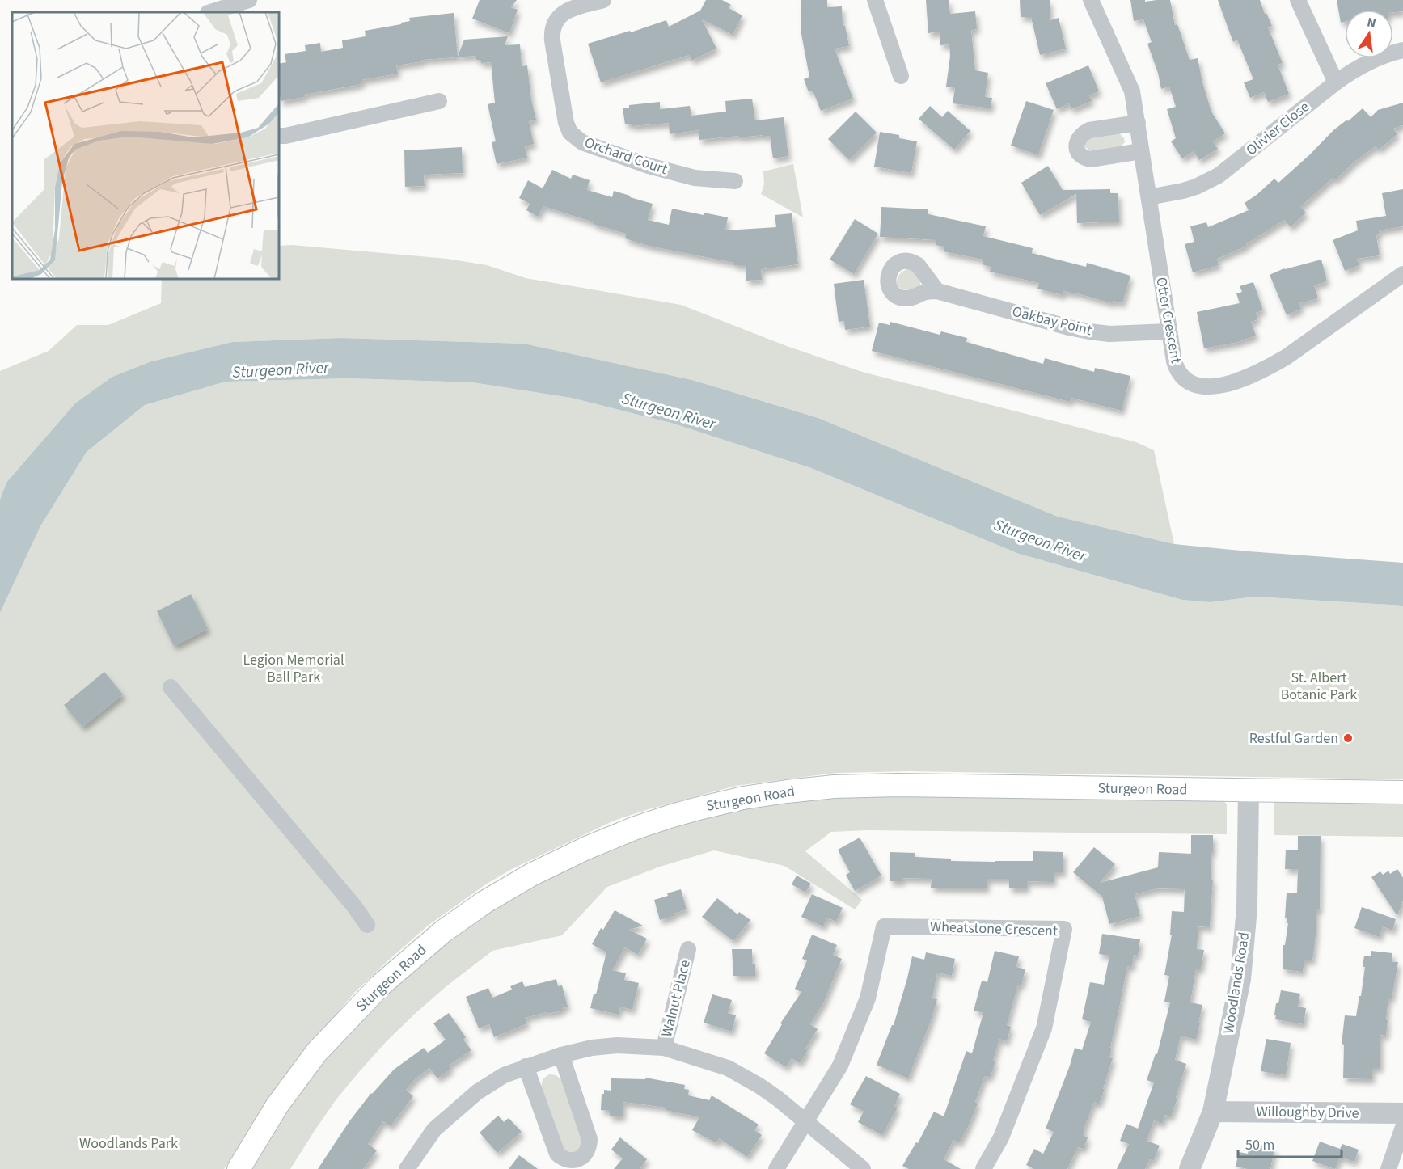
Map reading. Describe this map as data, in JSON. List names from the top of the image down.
{
  "streets": {
    "main road": ["Sturgeon Road"],
    "street": [
      "Olivier Close",
      "Orchard Court",
      "Otter Crescent",
      "Oakbay Point",
      "Wheatstone Crescent",
      "Woodlands Road",
      "Walnut Place",
      "Willoughby Drive"
    ]
  },
  "crossings": [
    ["Olivier Close", "Otter Crescent"],
    ["Otter Crescent", "Oakbay Point"],
    ["Sturgeon Road", "Woodlands Road"],
    ["Woodlands Road", "Willoughby Drive"]
  ],
  "water": ["Sturgeon River"],
  "parks": ["Legion Memorial Ball Park", "St. Albert Botanic Park", "Woodlands Park"],
  "places": ["Restful Garden"],
  "scale_bar": "50 m",
  "north": "top"
}
